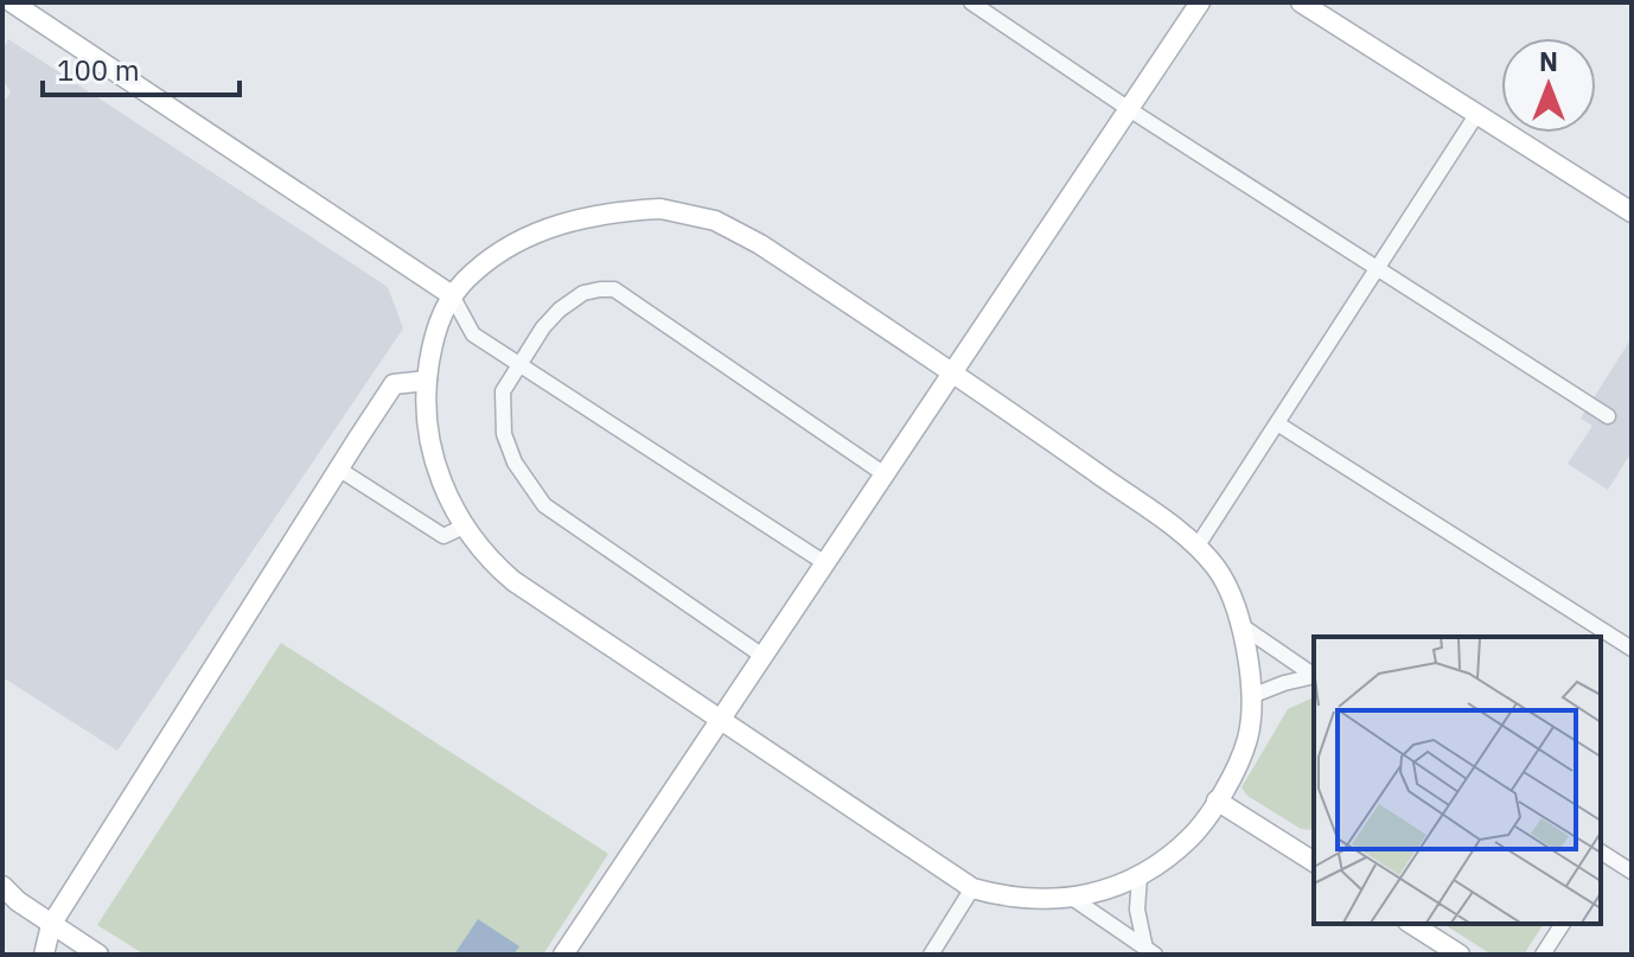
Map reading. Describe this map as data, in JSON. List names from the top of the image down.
{
  "scale_bar": "100 m",
  "north": "top"
}
